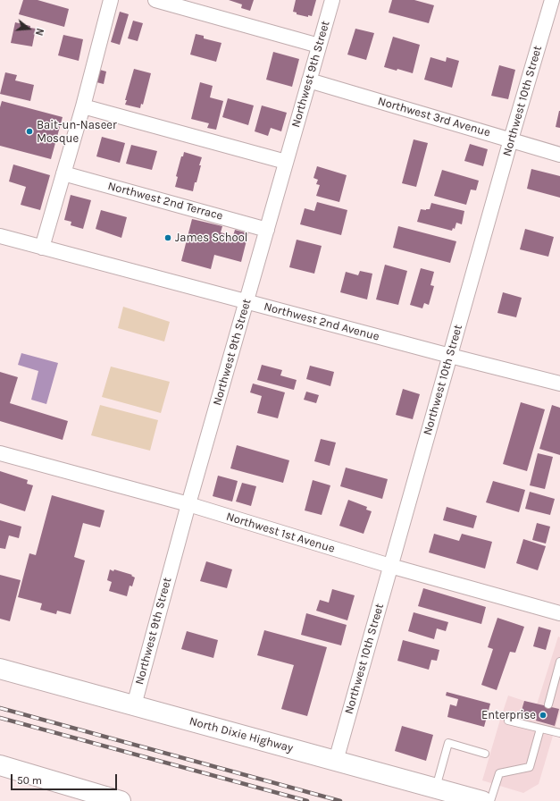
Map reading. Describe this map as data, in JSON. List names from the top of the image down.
{
  "streets": {
    "main road": ["North Dixie Highway"],
    "street": [
      "Northwest 9th Street",
      "Northwest 10th Street",
      "Northwest 3rd Avenue",
      "Northwest 2nd Terrace",
      "Northwest 2nd Avenue",
      "Northwest 1st Avenue"
    ]
  },
  "crossings": [
    ["Northwest 9th Street", "Northwest 3rd Avenue"],
    ["Northwest 9th Street", "Northwest 2nd Terrace"],
    ["Northwest 9th Street", "Northwest 2nd Avenue"],
    ["Northwest 9th Street", "Northwest 1st Avenue"],
    ["Northwest 9th Street", "North Dixie Highway"],
    ["Northwest 10th Street", "Northwest 3rd Avenue"],
    ["Northwest 10th Street", "Northwest 2nd Avenue"],
    ["Northwest 10th Street", "Northwest 1st Avenue"],
    ["Northwest 10th Street", "North Dixie Highway"]
  ],
  "places": ["Bait-un-Naseer Mosque", "James School", "Enterprise"],
  "scale_bar": "50 m",
  "north": "right"
}
